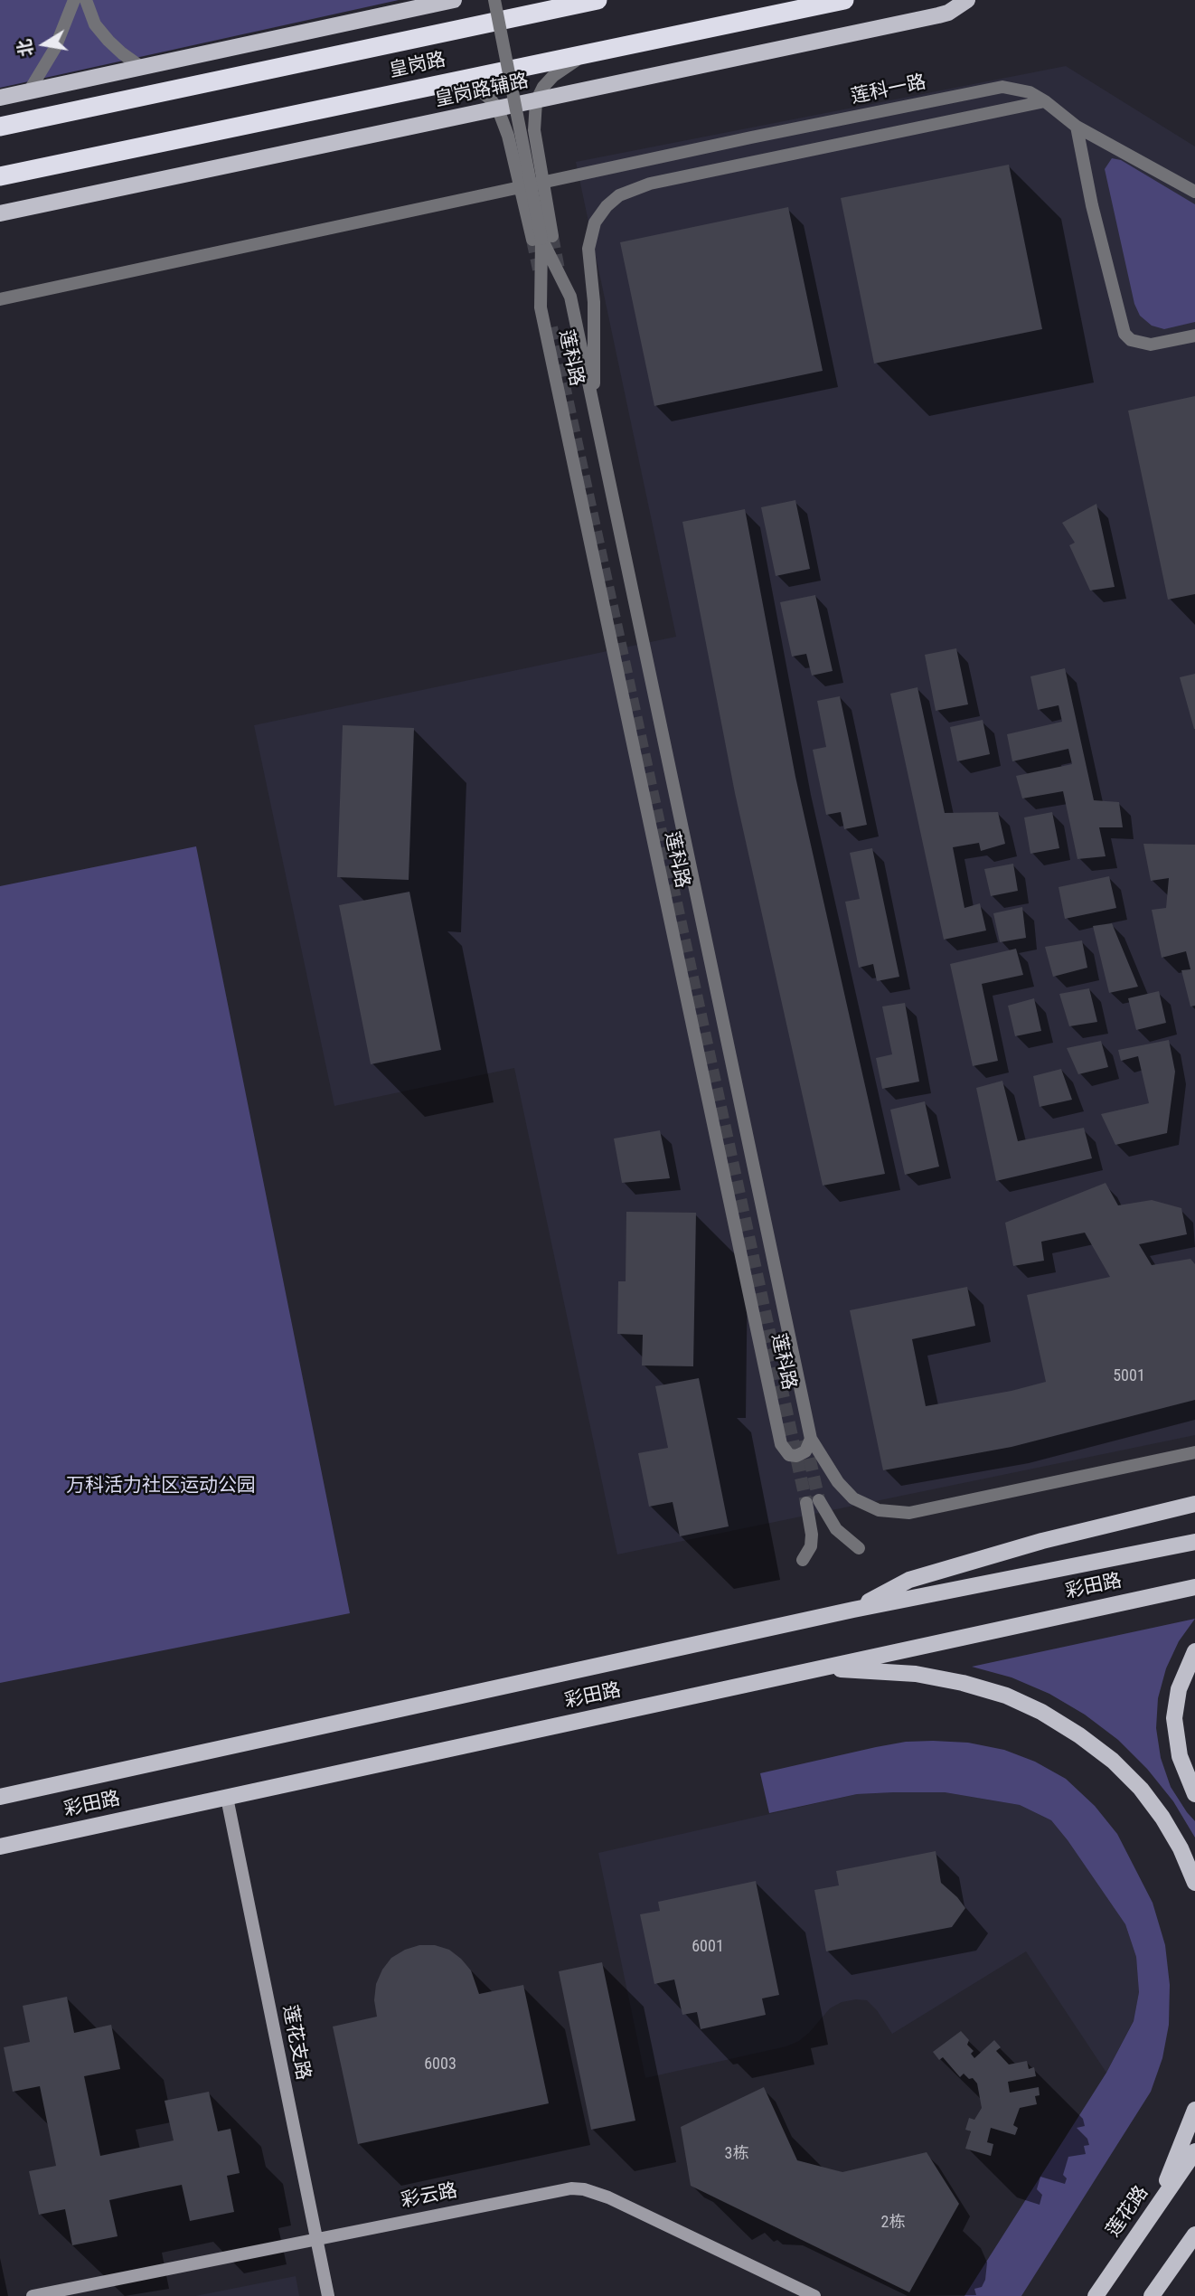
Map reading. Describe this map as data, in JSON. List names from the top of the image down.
{
  "streets": {
    "highway": ["皇岗路"],
    "main road": ["皇岗路辅路", "彩田路", "莲花路"],
    "street": [
      "莲科一路",
      "莲科路",
      "莲花支路",
      "彩云路"
    ]
  },
  "crossings": [
    ["皇岗路", "莲科路"],
    ["莲科一路", "莲科路"],
    ["皇岗路辅路", "莲科路"],
    ["彩田路", "莲花支路"],
    ["莲花支路", "彩云路"]
  ],
  "parks": ["万科活力社区运动公园"],
  "house_numbers": [
    "5001",
    "6001",
    "6003",
    "3栋",
    "2栋"
  ],
  "north": "left"
}
